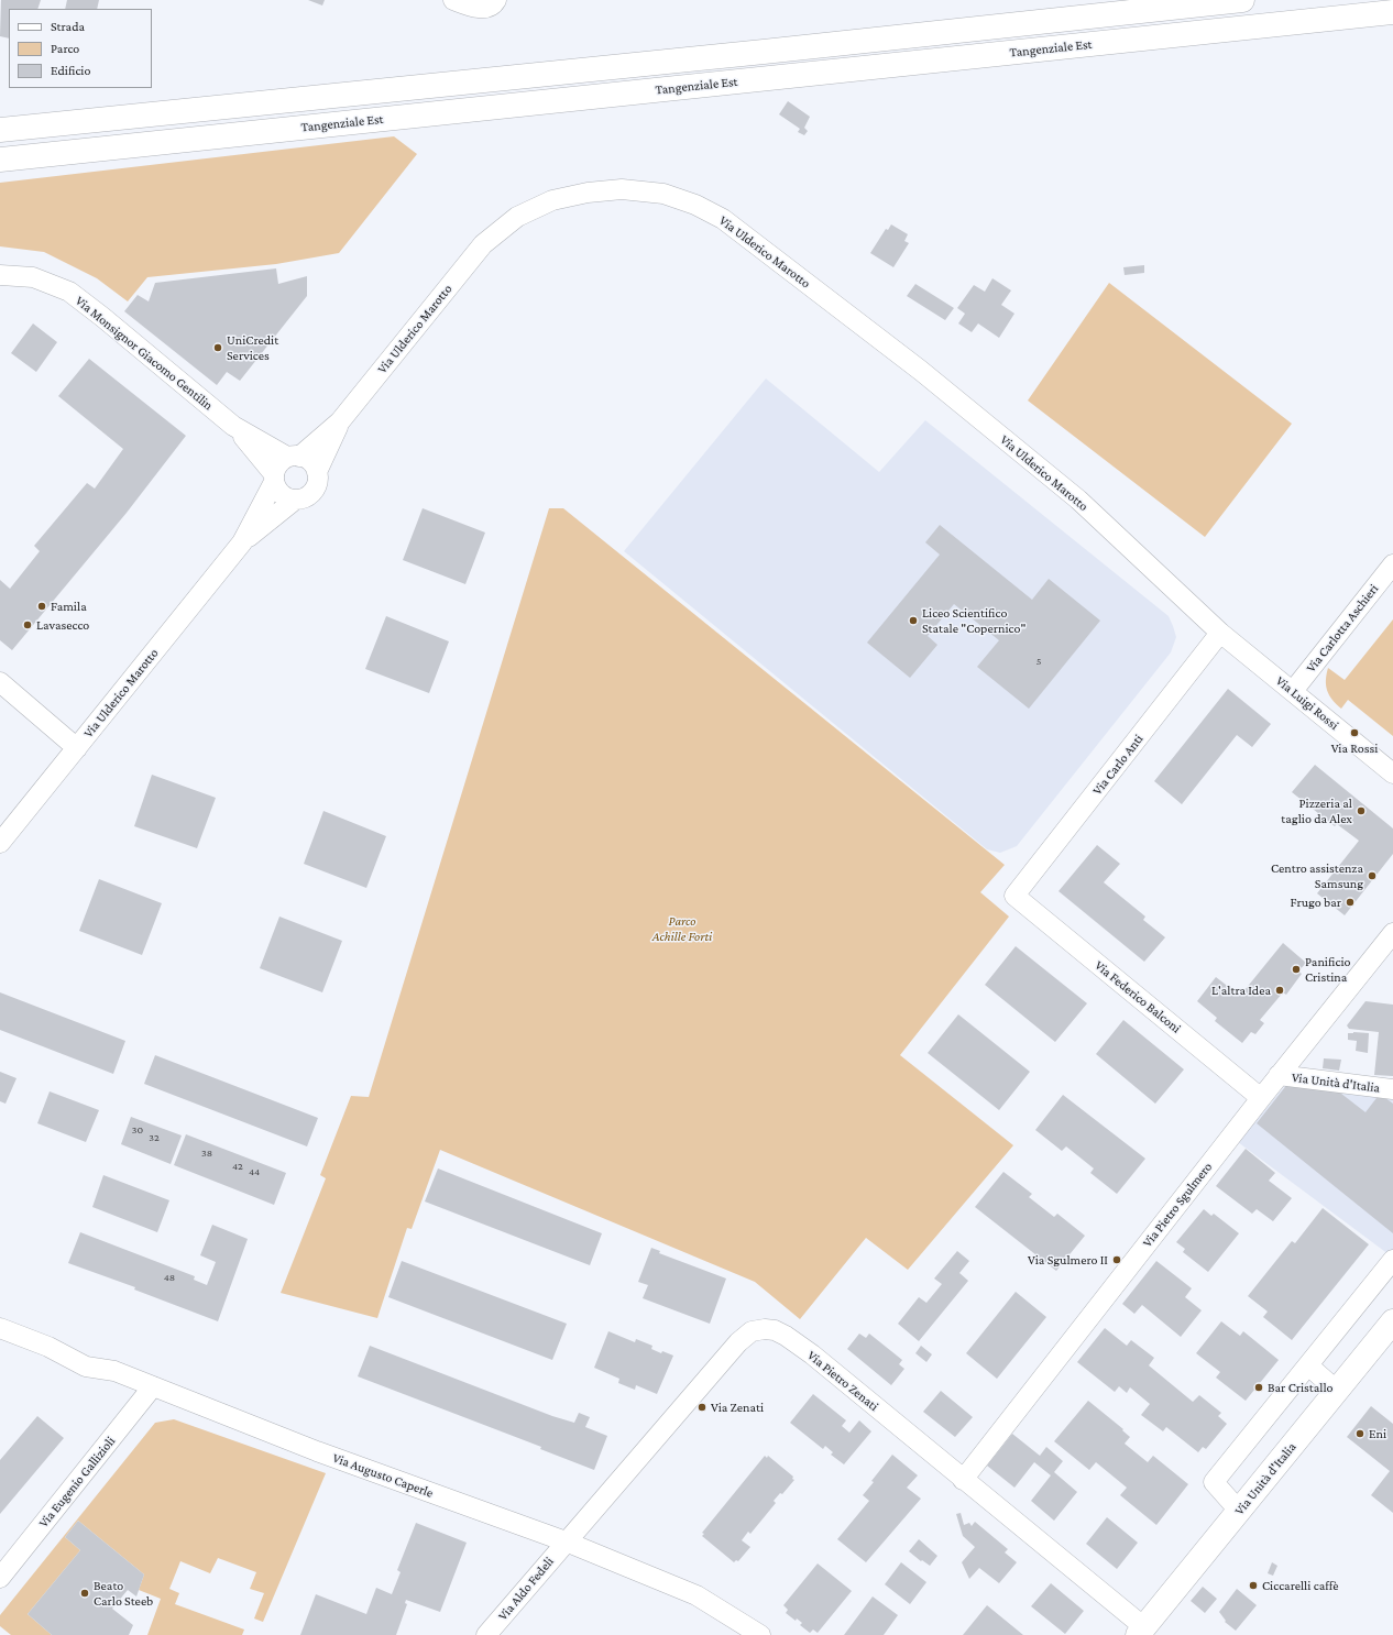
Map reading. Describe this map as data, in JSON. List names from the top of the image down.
{
  "streets": {
    "main road": ["Tangenziale Est", "Via Unità d'Italia"],
    "street": [
      "Via Ulderico Marotto",
      "Via Monsignor Giacomo Gentilin",
      "Via Carlotta Aschieri",
      "Via Luigi Rossi",
      "Via Carlo Anti",
      "Via Federico Balconi",
      "Via Pietro Sgulmero",
      "Via Pietro Zenati",
      "Via Augusto Caperle",
      "Via Eugenio Gallizioli",
      "Via Aldo Fedeli"
    ]
  },
  "crossings": [
    ["Via Ulderico Marotto", "Via Monsignor Giacomo Gentilin"],
    ["Via Ulderico Marotto", "Via Luigi Rossi"],
    ["Via Ulderico Marotto", "Via Carlo Anti"],
    ["Via Carlotta Aschieri", "Via Luigi Rossi"],
    ["Via Luigi Rossi", "Via Carlo Anti"],
    ["Via Carlo Anti", "Via Federico Balconi"],
    ["Via Federico Balconi", "Via Pietro Sgulmero"],
    ["Via Unità d'Italia", "Via Pietro Sgulmero"],
    ["Via Unità d'Italia", "Via Pietro Zenati"],
    ["Via Pietro Sgulmero", "Via Pietro Zenati"],
    ["Via Pietro Zenati", "Via Augusto Caperle"],
    ["Via Pietro Zenati", "Via Aldo Fedeli"],
    ["Via Augusto Caperle", "Via Eugenio Gallizioli"],
    ["Via Augusto Caperle", "Via Aldo Fedeli"]
  ],
  "parks": ["Parco Achille Forti"],
  "places": [
    "UniCredit Services",
    "Famila",
    "Liceo Scientifico Statale \"Copernico\"",
    "Lavasecco",
    "Via Rossi",
    "Pizzeria al taglio da Alex",
    "Centro assistenza Samsung",
    "Frugo bar",
    "Panificio Cristina",
    "L'altra Idea",
    "Via Sgulmero II",
    "Bar Cristallo",
    "Via Zenati",
    "Eni",
    "Ciccarelli caffè",
    "Beato Carlo Steeb"
  ],
  "house_numbers": [
    "5",
    "30",
    "32",
    "38",
    "42",
    "44",
    "48"
  ],
  "legend": ["Strada", "Parco", "Edificio"]
}
